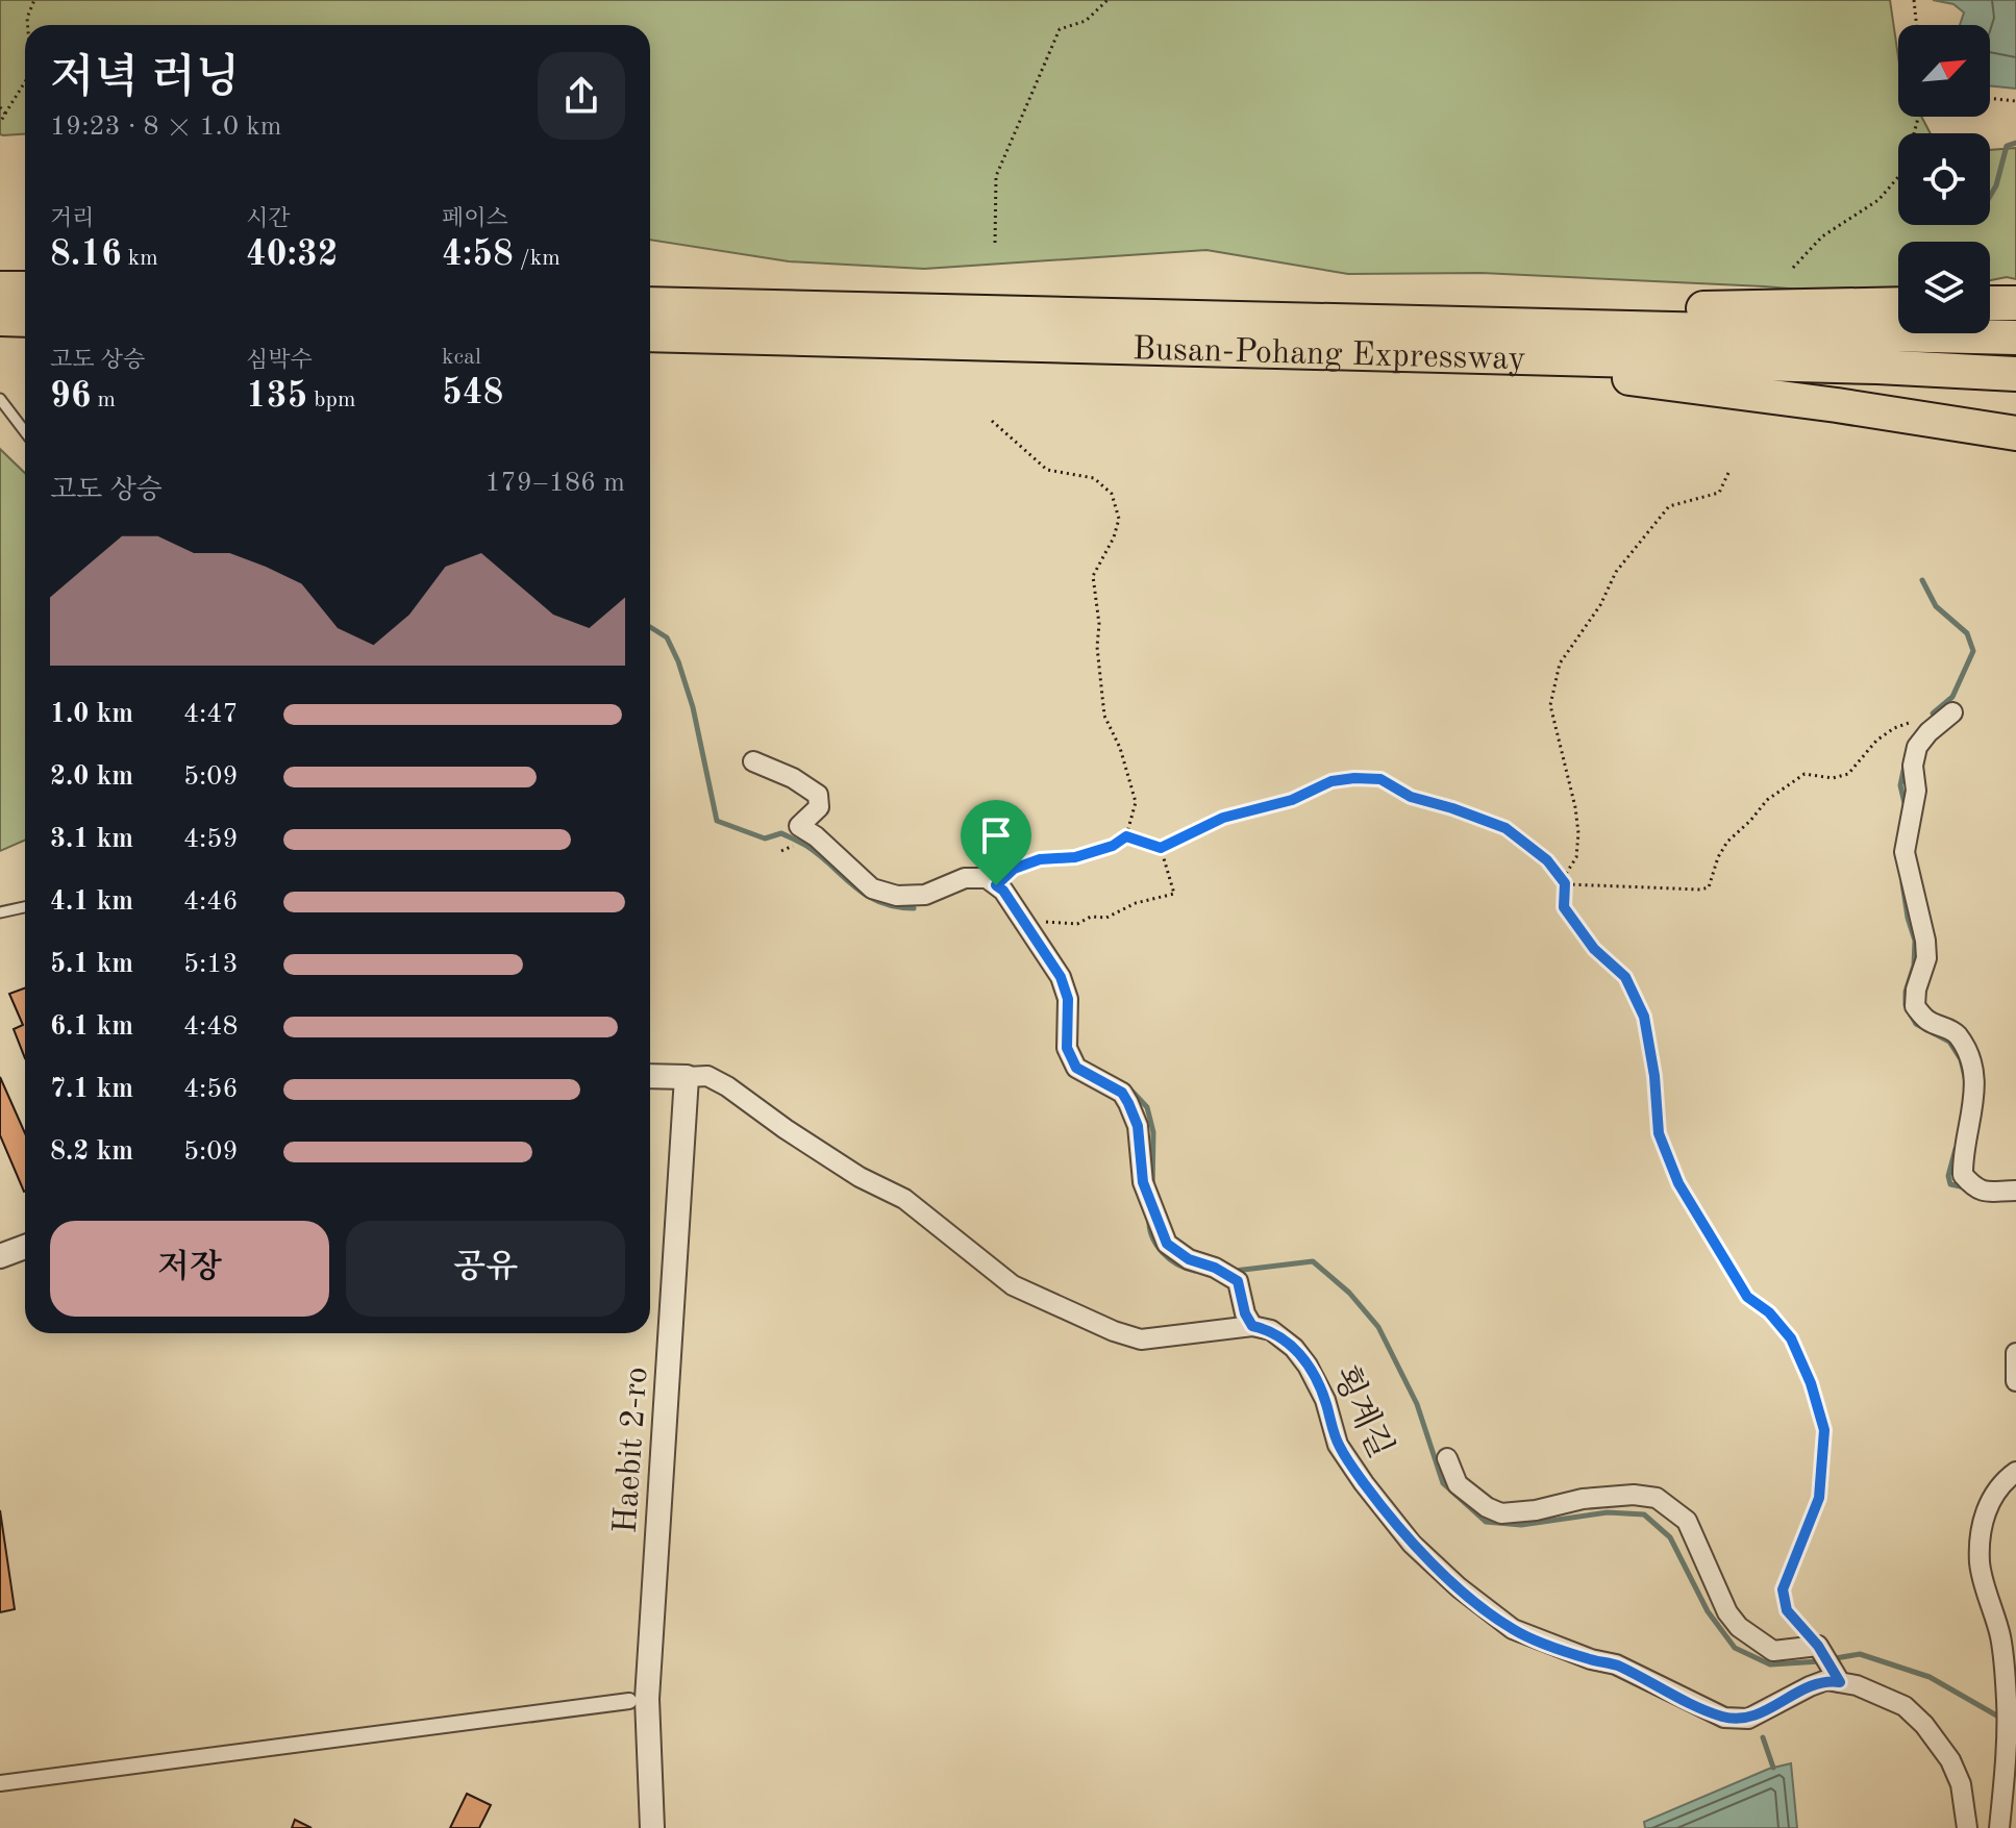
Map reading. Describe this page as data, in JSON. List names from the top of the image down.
{
  "streets": {
    "highway": ["Busan-Pohang Expressway"],
    "street": ["횡계길", "Haebit 2-ro"]
  },
  "north": "top right",
  "page": {
    "heading": ["저녁 러닝", "19:23 · 8 × 1.0 km"],
    "stats": [
      ["거리", "8.16 km"],
      ["시간", "40:32"],
      ["페이스", "4:58 /km"],
      ["고도 상승", "96 m"],
      ["심박수", "135 bpm"],
      ["kcal", "548"]
    ],
    "chart": ["고도 상승", "179–186 m"],
    "list": [
      {
        "name": "1.0 km",
        "note": "4:47"
      },
      {
        "name": "2.0 km",
        "note": "5:09"
      },
      {
        "name": "3.1 km",
        "note": "4:59"
      },
      {
        "name": "4.1 km",
        "note": "4:46"
      },
      {
        "name": "5.1 km",
        "note": "5:13"
      },
      {
        "name": "6.1 km",
        "note": "4:48"
      },
      {
        "name": "7.1 km",
        "note": "4:56"
      },
      {
        "name": "8.2 km",
        "note": "5:09"
      }
    ],
    "buttons": ["저장", "공유"]
  }
}
